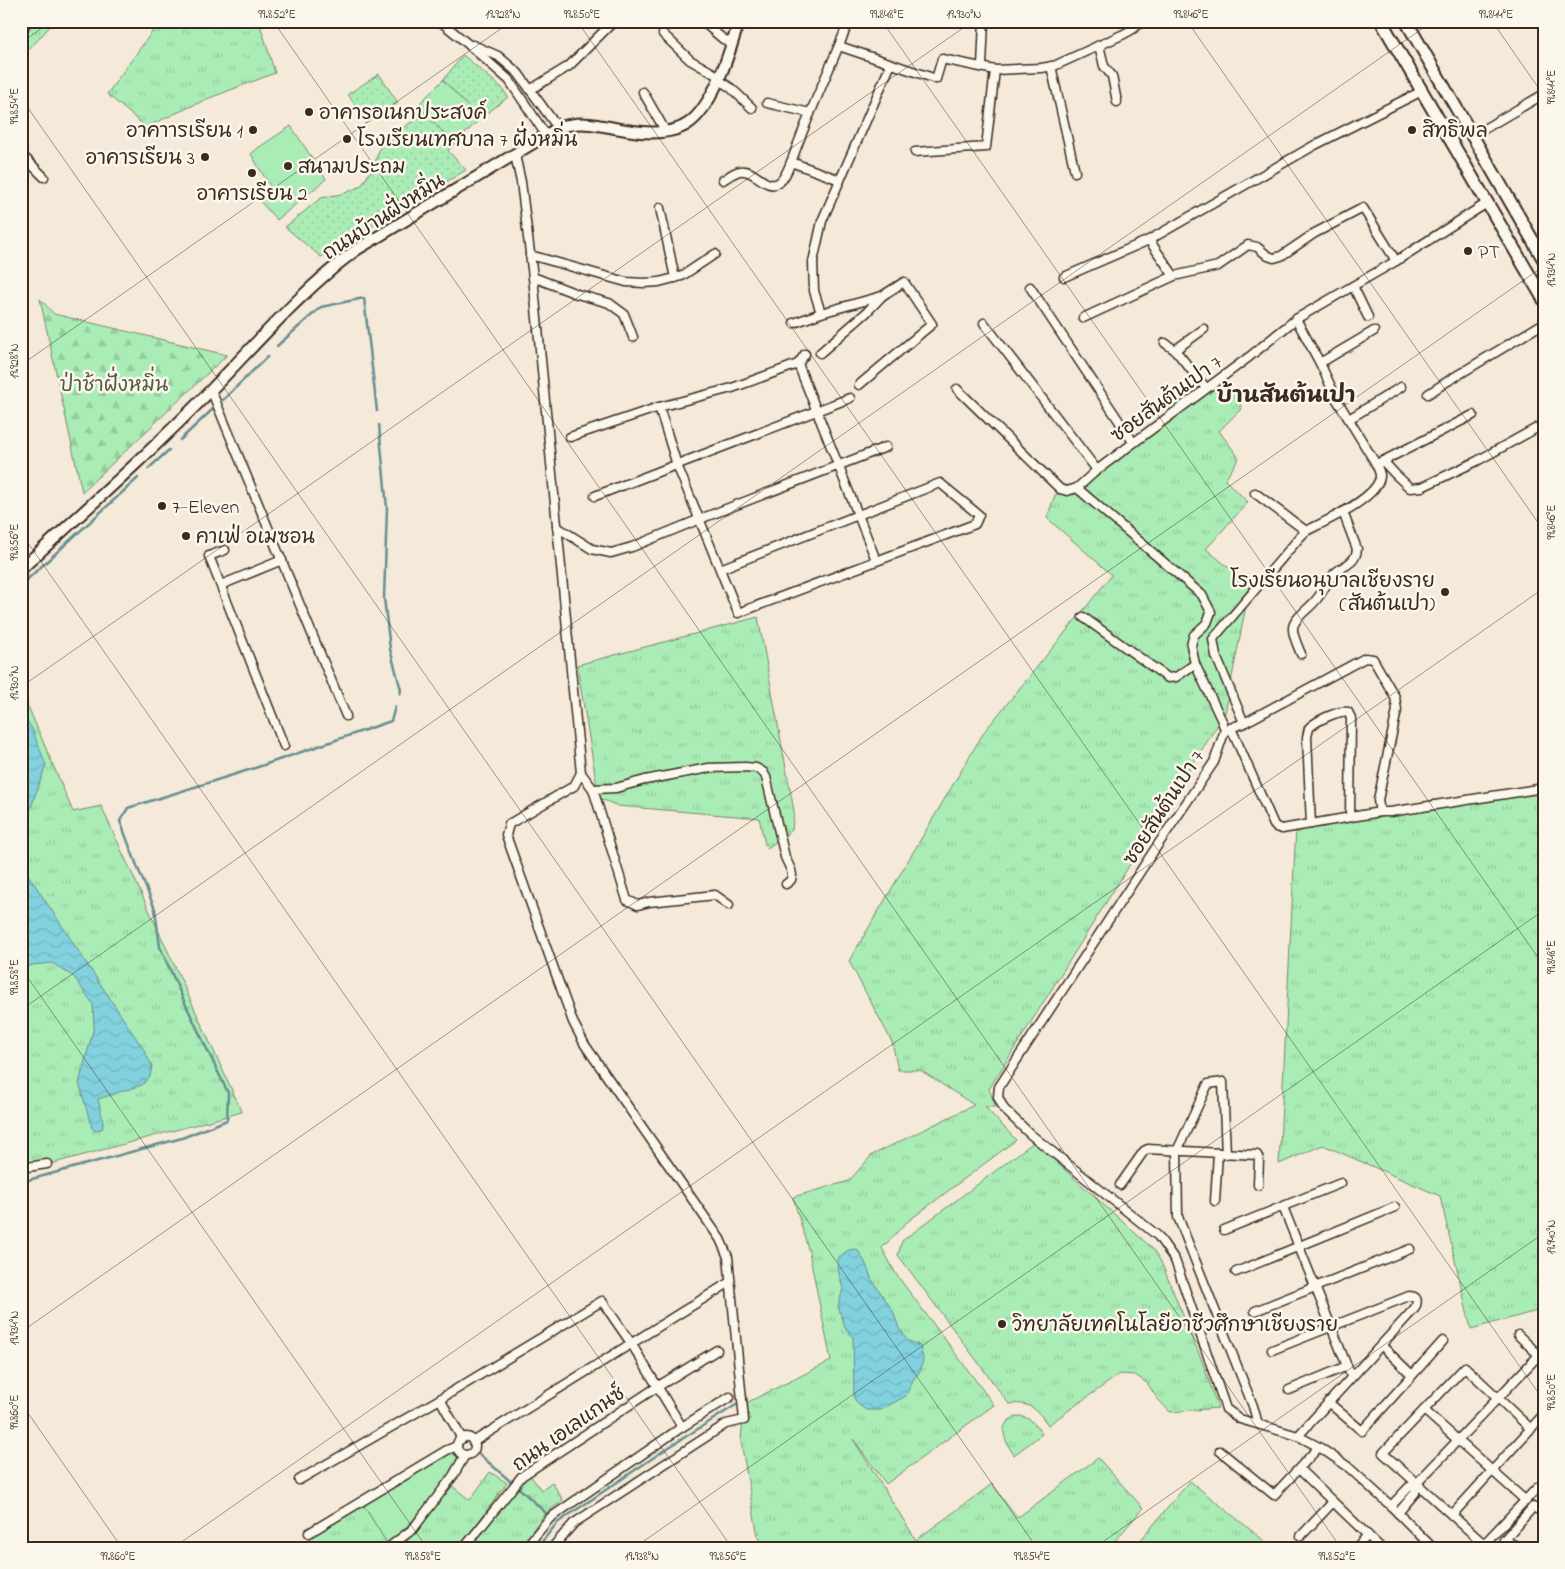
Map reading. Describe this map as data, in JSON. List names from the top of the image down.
{
  "streets": {
    "street": ["ถนนบ้านฝั่งหมิ่น", "ซอยสันต้นเปา 7", "ถนน เอเลแกนซ์"]
  },
  "districts": ["บ้านสันต้นเปา"],
  "parks": ["ป่าช้าฝั่งหมิ่น"],
  "places": [
    "อาคารอเนกประสงค์",
    "อาคาารเรียน 1",
    "สิทธิพล",
    "โรงเรียนเทศบาล 7 ฝั่งหมิ่น",
    "อาคารเรียน 3",
    "สนามประถม",
    "อาคารเรียน 2",
    "PT",
    "7-Eleven",
    "คาเฟ่ อเมซอน",
    "โรงเรียนอนุบาลเชียงราย (สันต้นเปา)",
    "วิทยาลัยเทคโนโลยีอาชีวศึกษาเชียงราย"
  ],
  "coordinates": [
    "99.852°E",
    "19.928°N",
    "99.850°E",
    "99.848°E",
    "19.930°N",
    "99.846°E",
    "99.844°E",
    "99.854°E",
    "19.934°N",
    "99.856°E",
    "99.858°E",
    "19.940°N",
    "99.860°E",
    "19.938°N"
  ]
}
